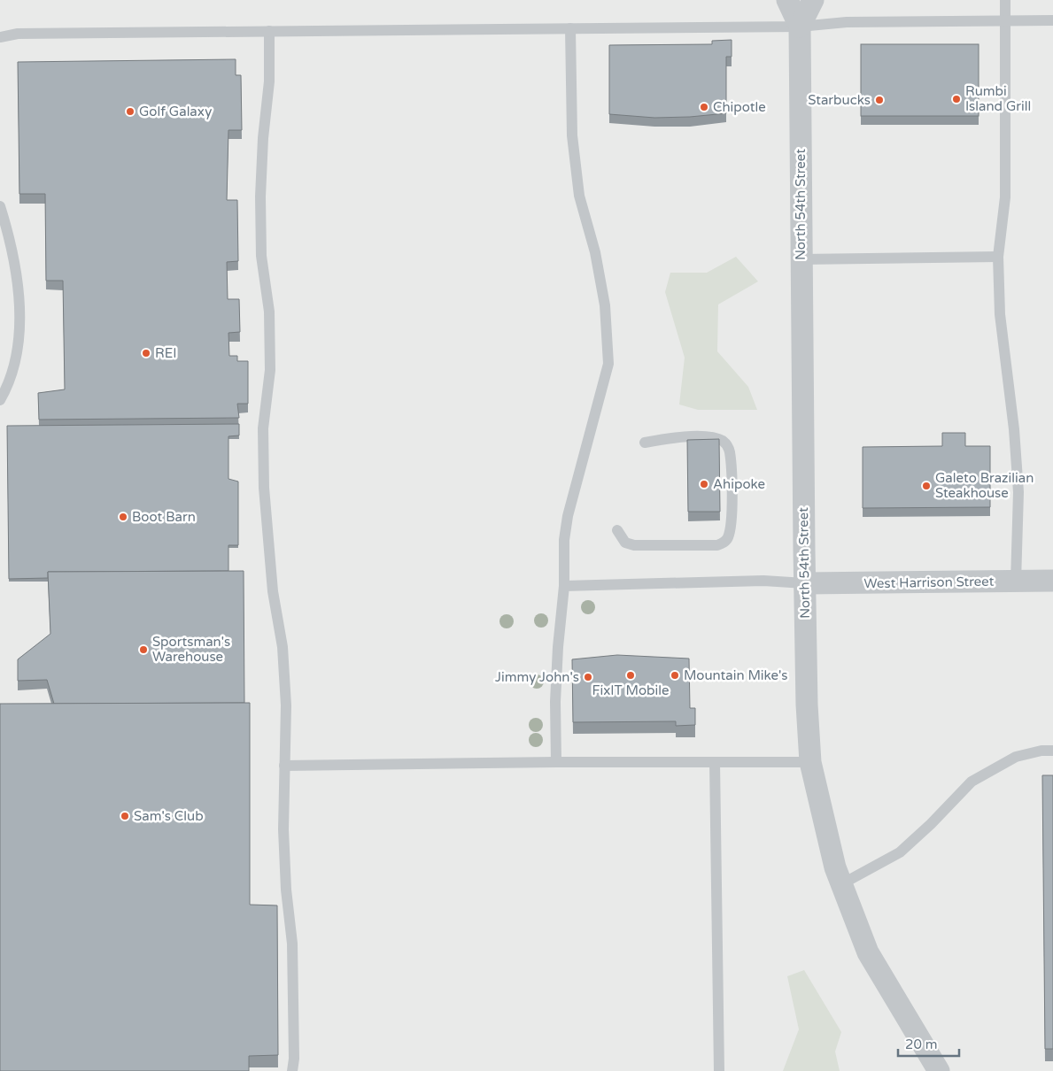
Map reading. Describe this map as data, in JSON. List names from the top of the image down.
{
  "streets": {
    "street": ["North 54th Street", "West Harrison Street"]
  },
  "crossings": [
    ["North 54th Street", "West Harrison Street"]
  ],
  "places": [
    "Rumbi Island Grill",
    "Starbucks",
    "Chipotle",
    "Golf Galaxy",
    "REI",
    "Ahipoke",
    "Galeto Brazilian Steakhouse",
    "Boot Barn",
    "Sportsman's Warehouse",
    "FixIT Mobile",
    "Mountain Mike's",
    "Jimmy John's",
    "Sam's Club"
  ],
  "scale_bar": "20 m"
}
